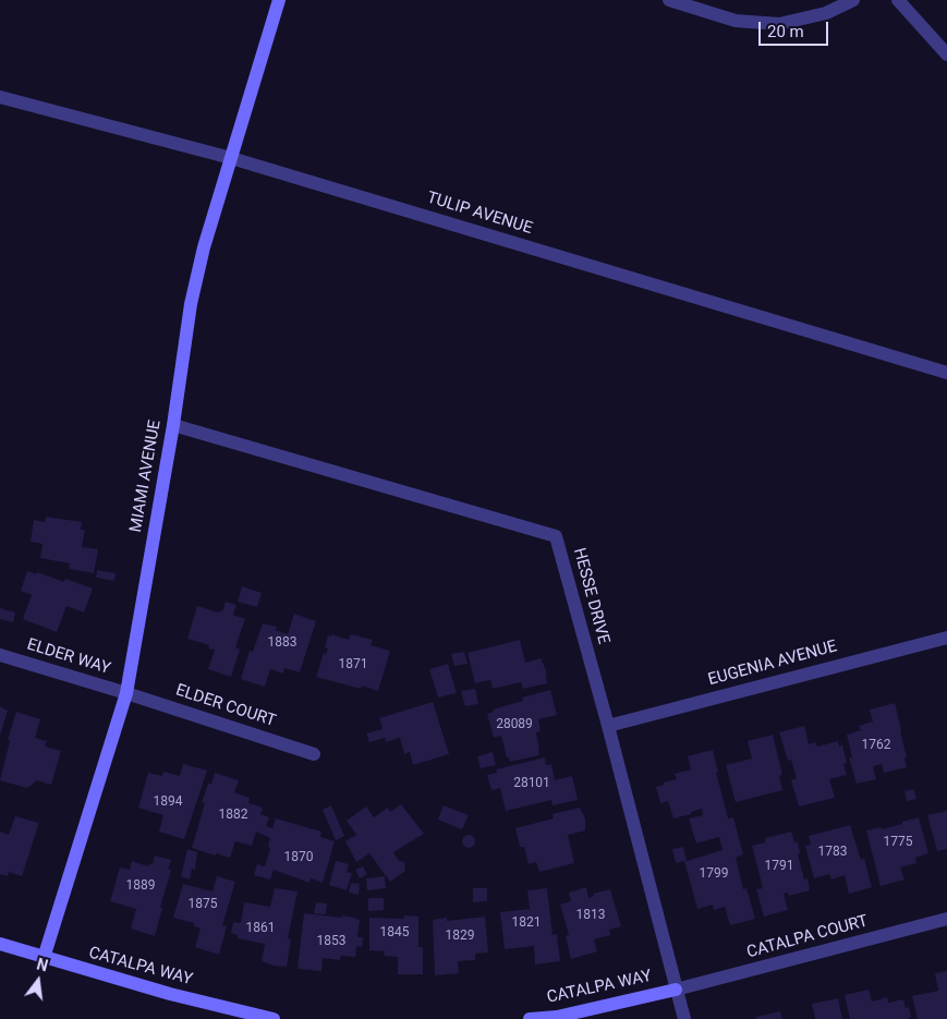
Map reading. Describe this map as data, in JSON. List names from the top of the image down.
{
  "streets": {
    "street": [
      "TULIP AVENUE",
      "MIAMI AVENUE",
      "HESSE DRIVE",
      "ELDER WAY",
      "EUGENIA AVENUE",
      "ELDER COURT",
      "CATALPA COURT",
      "CATALPA WAY"
    ]
  },
  "crossings": [
    ["TULIP AVENUE", "MIAMI AVENUE"],
    ["MIAMI AVENUE", "HESSE DRIVE"],
    ["MIAMI AVENUE", "ELDER WAY"],
    ["MIAMI AVENUE", "ELDER COURT"],
    ["MIAMI AVENUE", "CATALPA WAY"],
    ["HESSE DRIVE", "EUGENIA AVENUE"],
    ["HESSE DRIVE", "CATALPA COURT"],
    ["HESSE DRIVE", "CATALPA WAY"],
    ["ELDER WAY", "ELDER COURT"],
    ["CATALPA COURT", "CATALPA WAY"]
  ],
  "house_numbers": [
    "1883",
    "1871",
    "28089",
    "1762",
    "28101",
    "1894",
    "1882",
    "1775",
    "1783",
    "1870",
    "1791",
    "1799",
    "1889",
    "1875",
    "1813",
    "1821",
    "1861",
    "1845",
    "1829",
    "1853"
  ],
  "scale_bar": "20 m",
  "north": "top"
}
